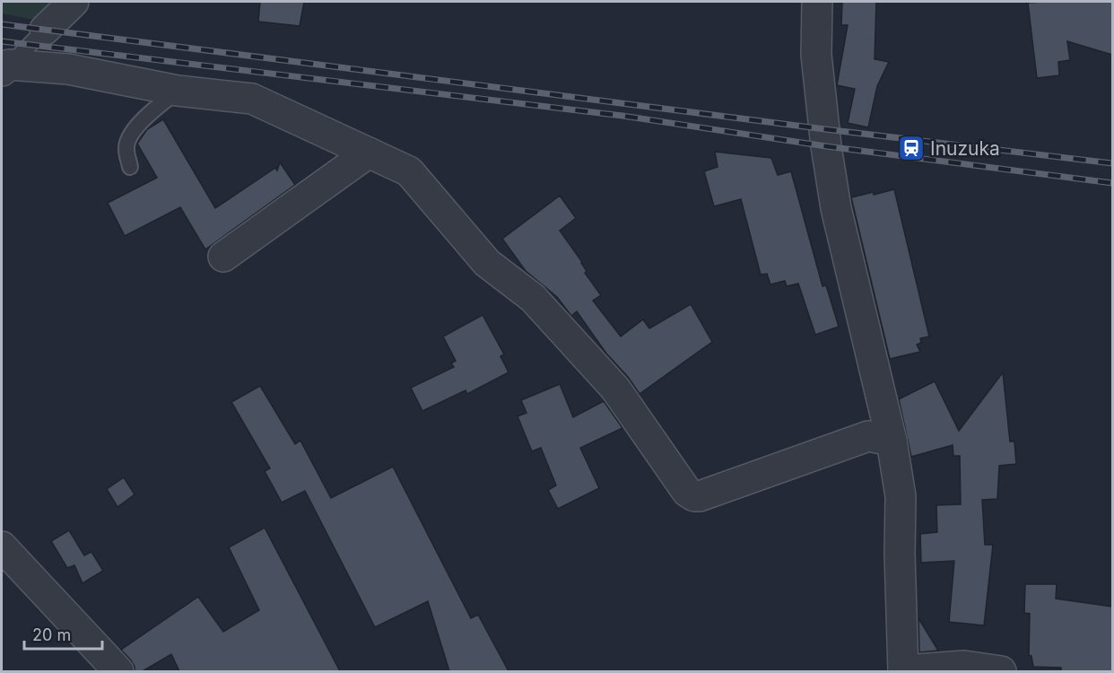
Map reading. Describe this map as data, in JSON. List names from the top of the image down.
{
  "places": {
    "station": ["Inuzuka"]
  },
  "scale_bar": "20 m"
}
